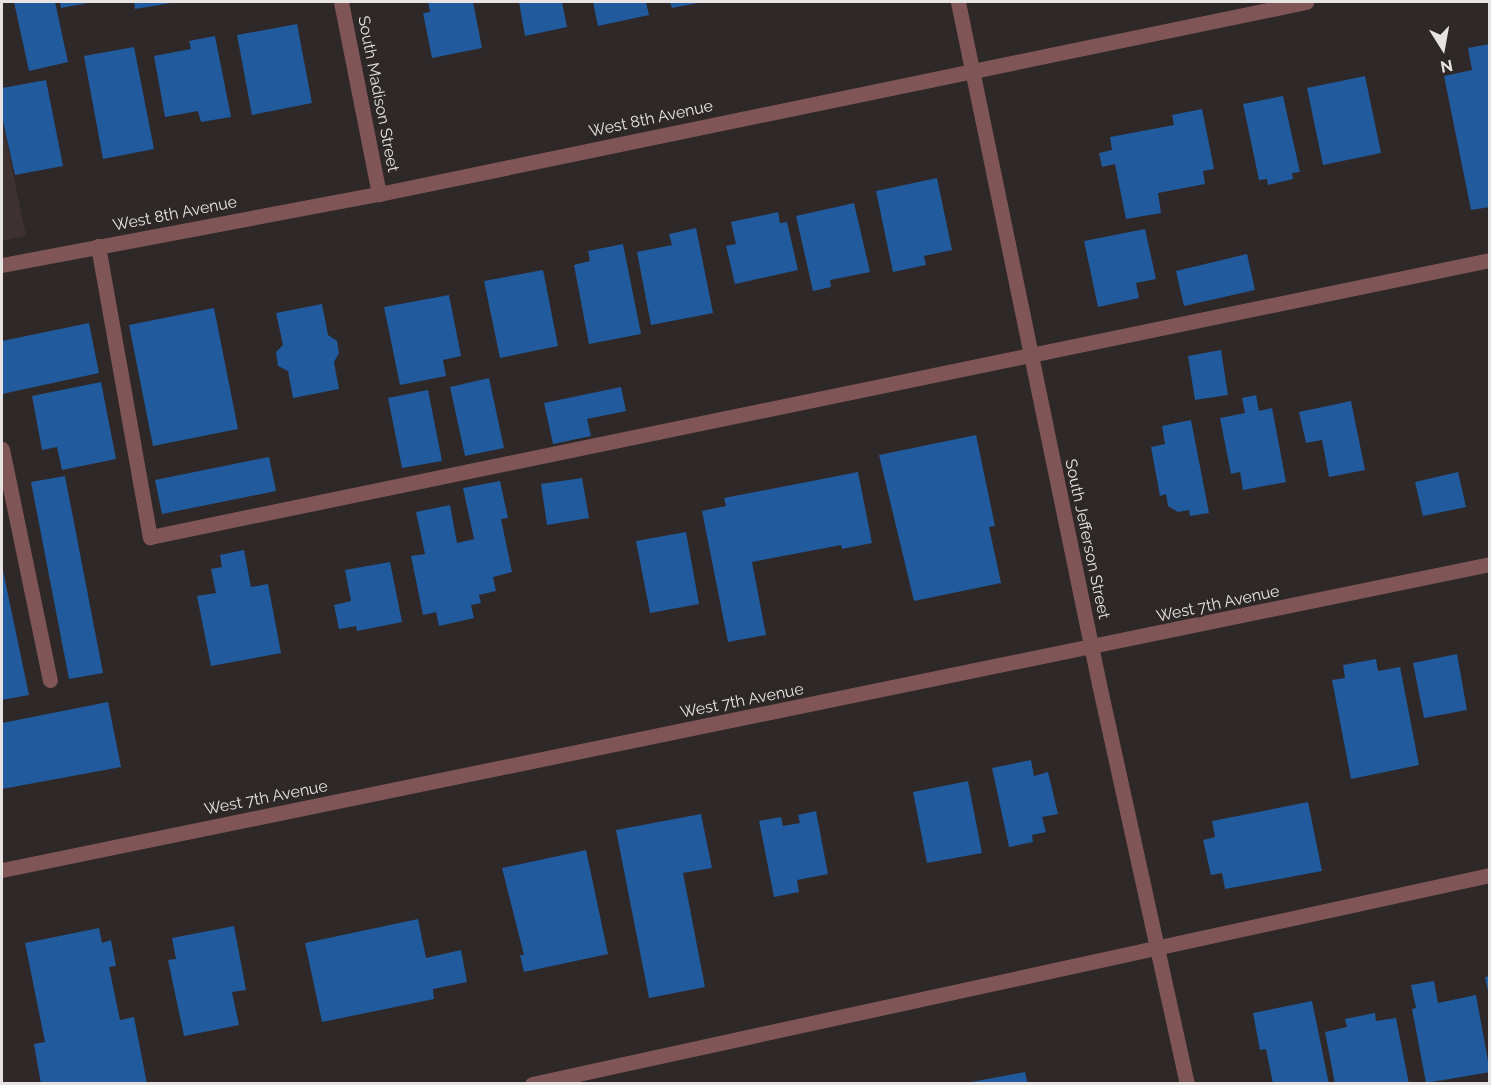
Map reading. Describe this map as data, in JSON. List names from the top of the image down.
{
  "streets": {
    "street": [
      "South Madison Street",
      "West 8th Avenue",
      "South Jefferson Street",
      "West 7th Avenue"
    ]
  },
  "crossings": [
    ["South Madison Street", "West 8th Avenue"],
    ["West 8th Avenue", "South Jefferson Street"],
    ["South Jefferson Street", "West 7th Avenue"]
  ],
  "north": "bottom"
}
